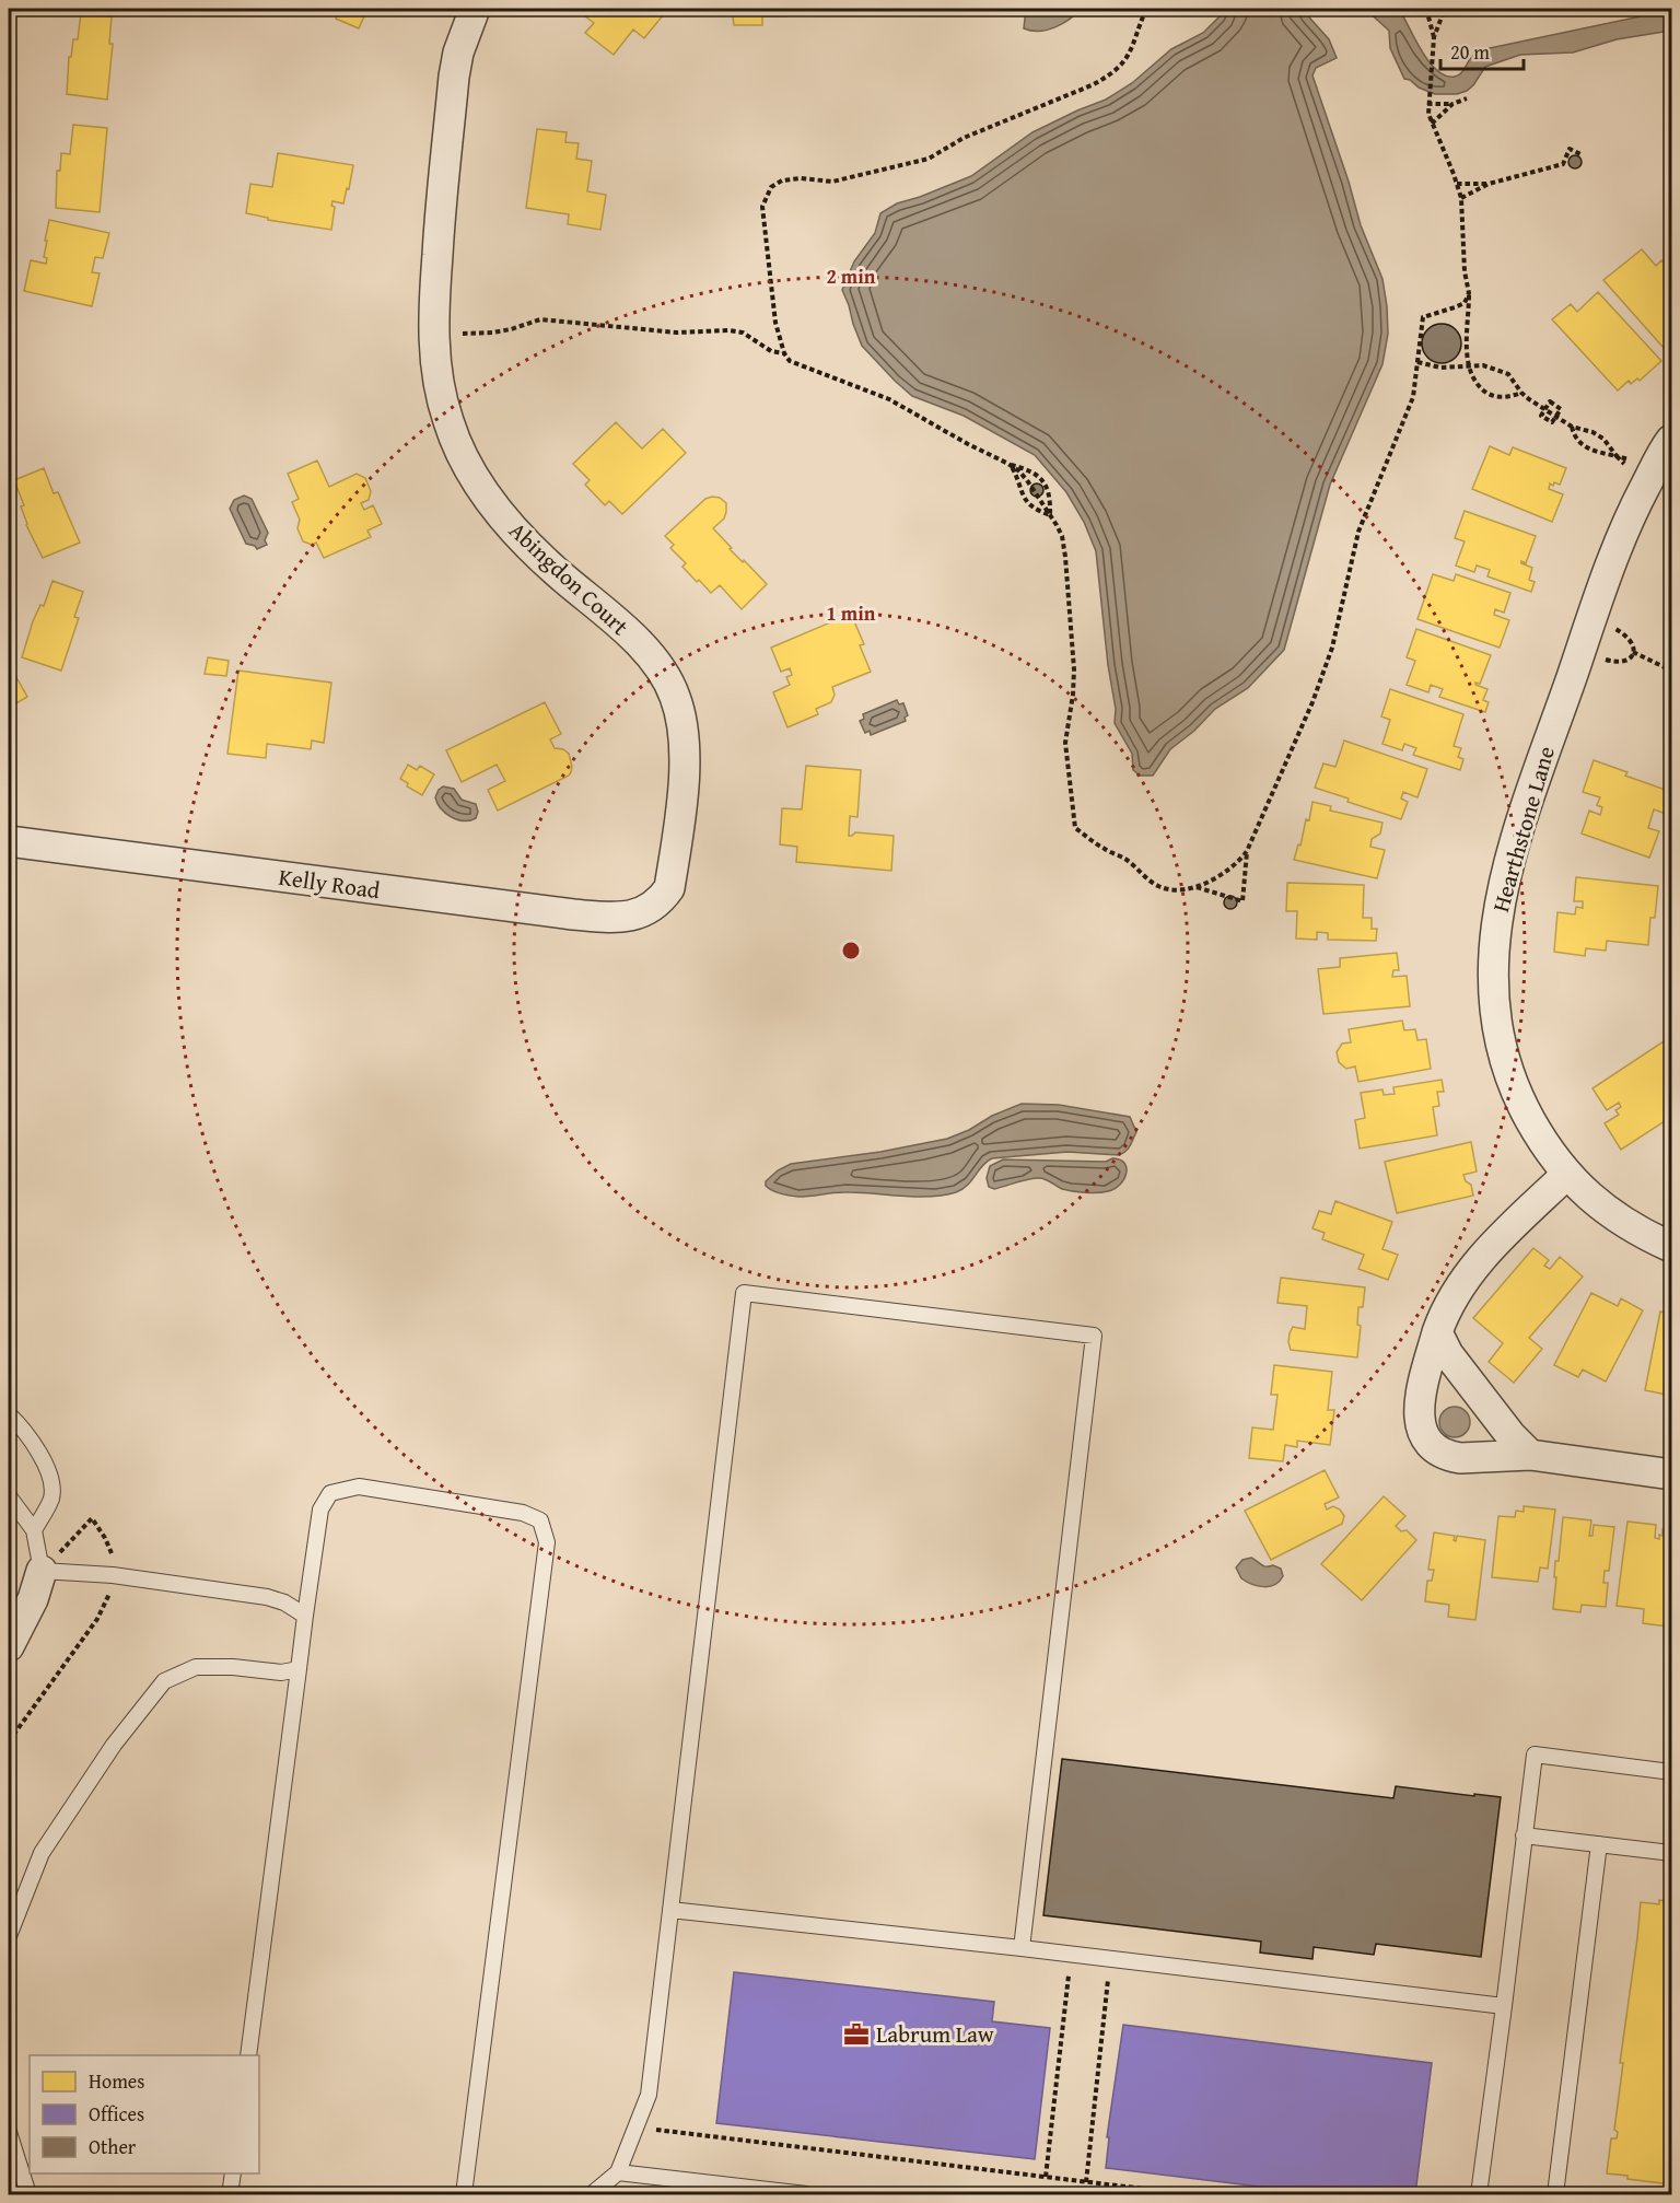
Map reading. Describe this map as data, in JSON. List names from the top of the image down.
{
  "streets": {
    "street": ["Abingdon Court", "Hearthstone Lane", "Kelly Road"]
  },
  "crossings": [
    ["Abingdon Court", "Kelly Road"]
  ],
  "places": {
    "office": ["Labrum Law"]
  },
  "legend": ["Homes", "Offices", "Other"],
  "scale_bar": "20 m",
  "rings": ["2 min", "1 min"]
}
